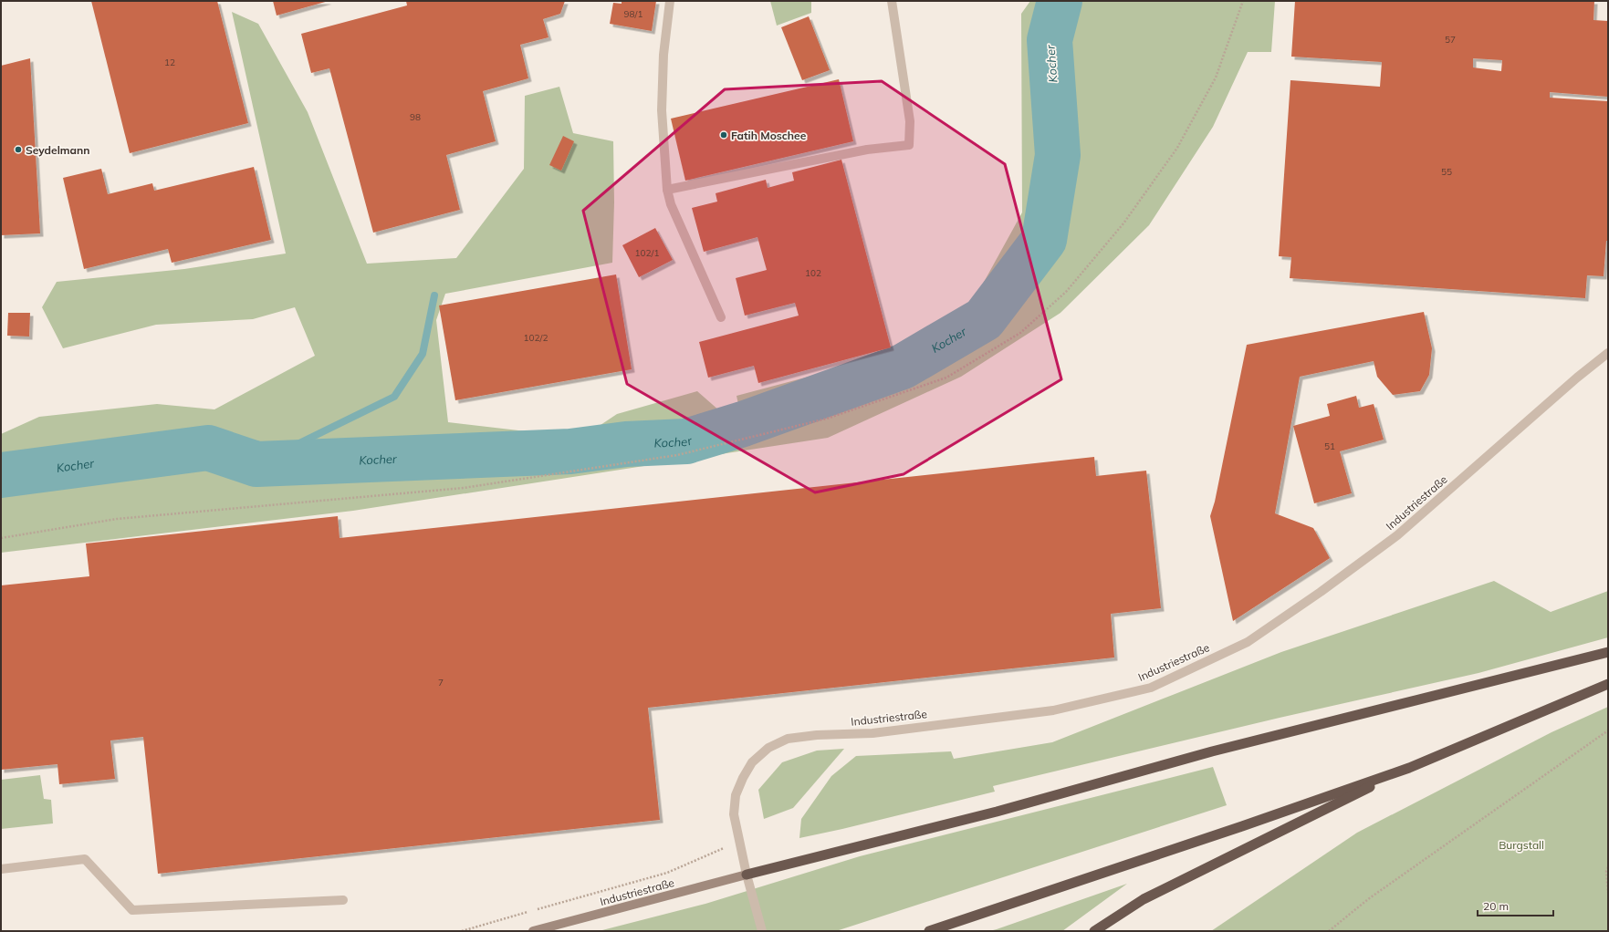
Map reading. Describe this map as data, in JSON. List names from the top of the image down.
{
  "streets": {
    "main road": ["Industriestraße"]
  },
  "water": ["Kocher"],
  "parks": ["Burgstall"],
  "places": ["Fatih Moschee", "Seydelmann"],
  "house_numbers": [
    "98/1",
    "57",
    "12",
    "98",
    "55",
    "102/1",
    "102",
    "102/2",
    "51",
    "7"
  ],
  "scale_bar": "20 m"
}
